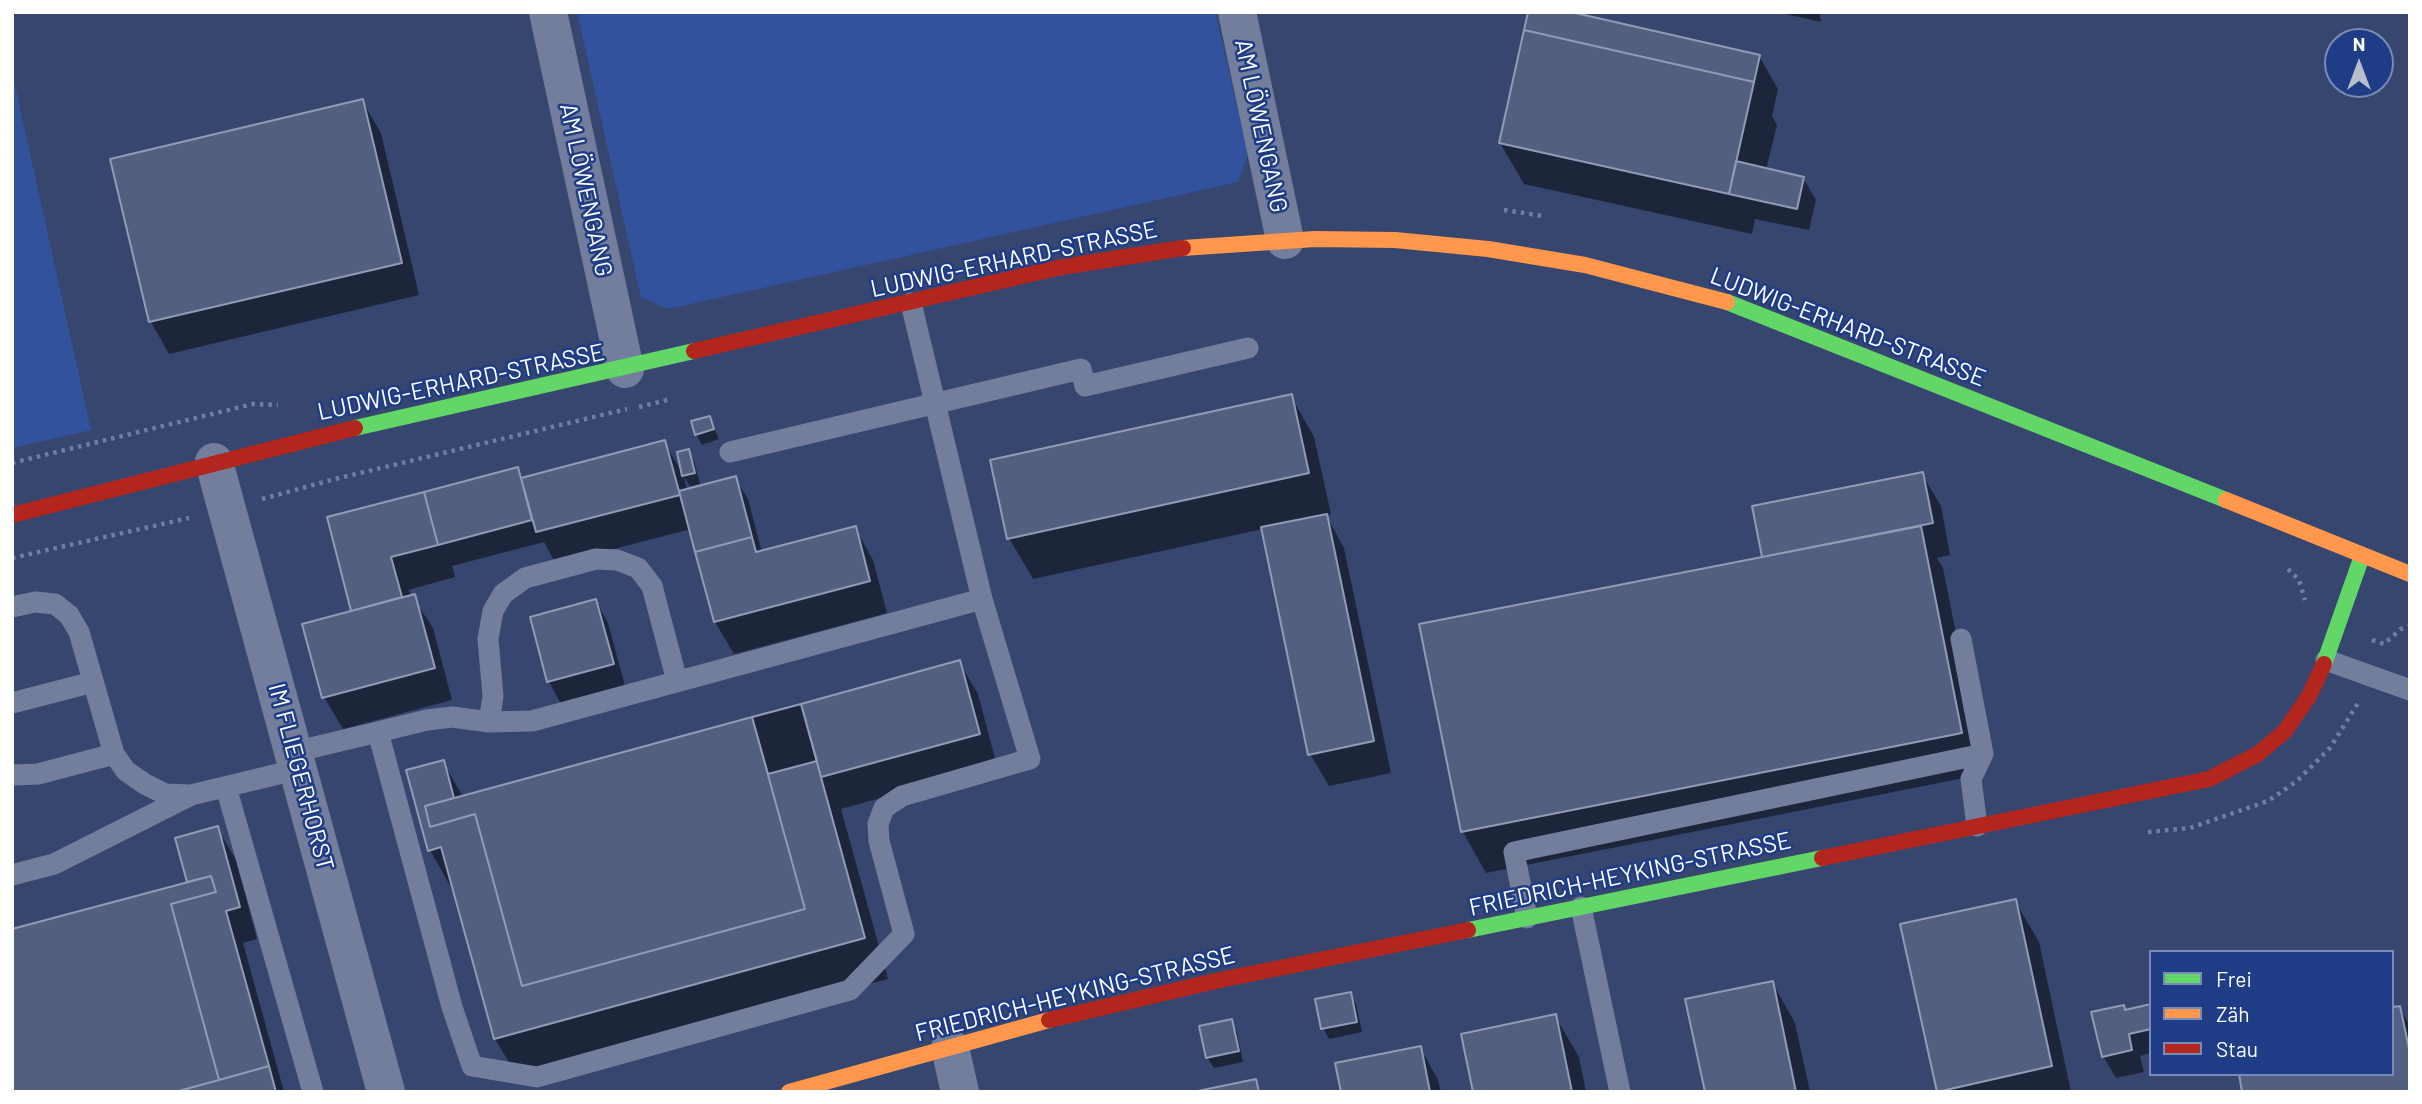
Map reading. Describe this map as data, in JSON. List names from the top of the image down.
{
  "streets": {
    "street": [
      "AM LÖWENGANG",
      "LUDWIG-ERHARD-STRASSE",
      "IM FLIEGERHORST",
      "FRIEDRICH-HEYKING-STRASSE"
    ]
  },
  "crossings": [
    ["AM LÖWENGANG", "LUDWIG-ERHARD-STRASSE"],
    ["LUDWIG-ERHARD-STRASSE", "IM FLIEGERHORST"],
    ["LUDWIG-ERHARD-STRASSE", "FRIEDRICH-HEYKING-STRASSE"]
  ],
  "legend": ["Frei", "Zäh", "Stau"],
  "north": "top"
}
